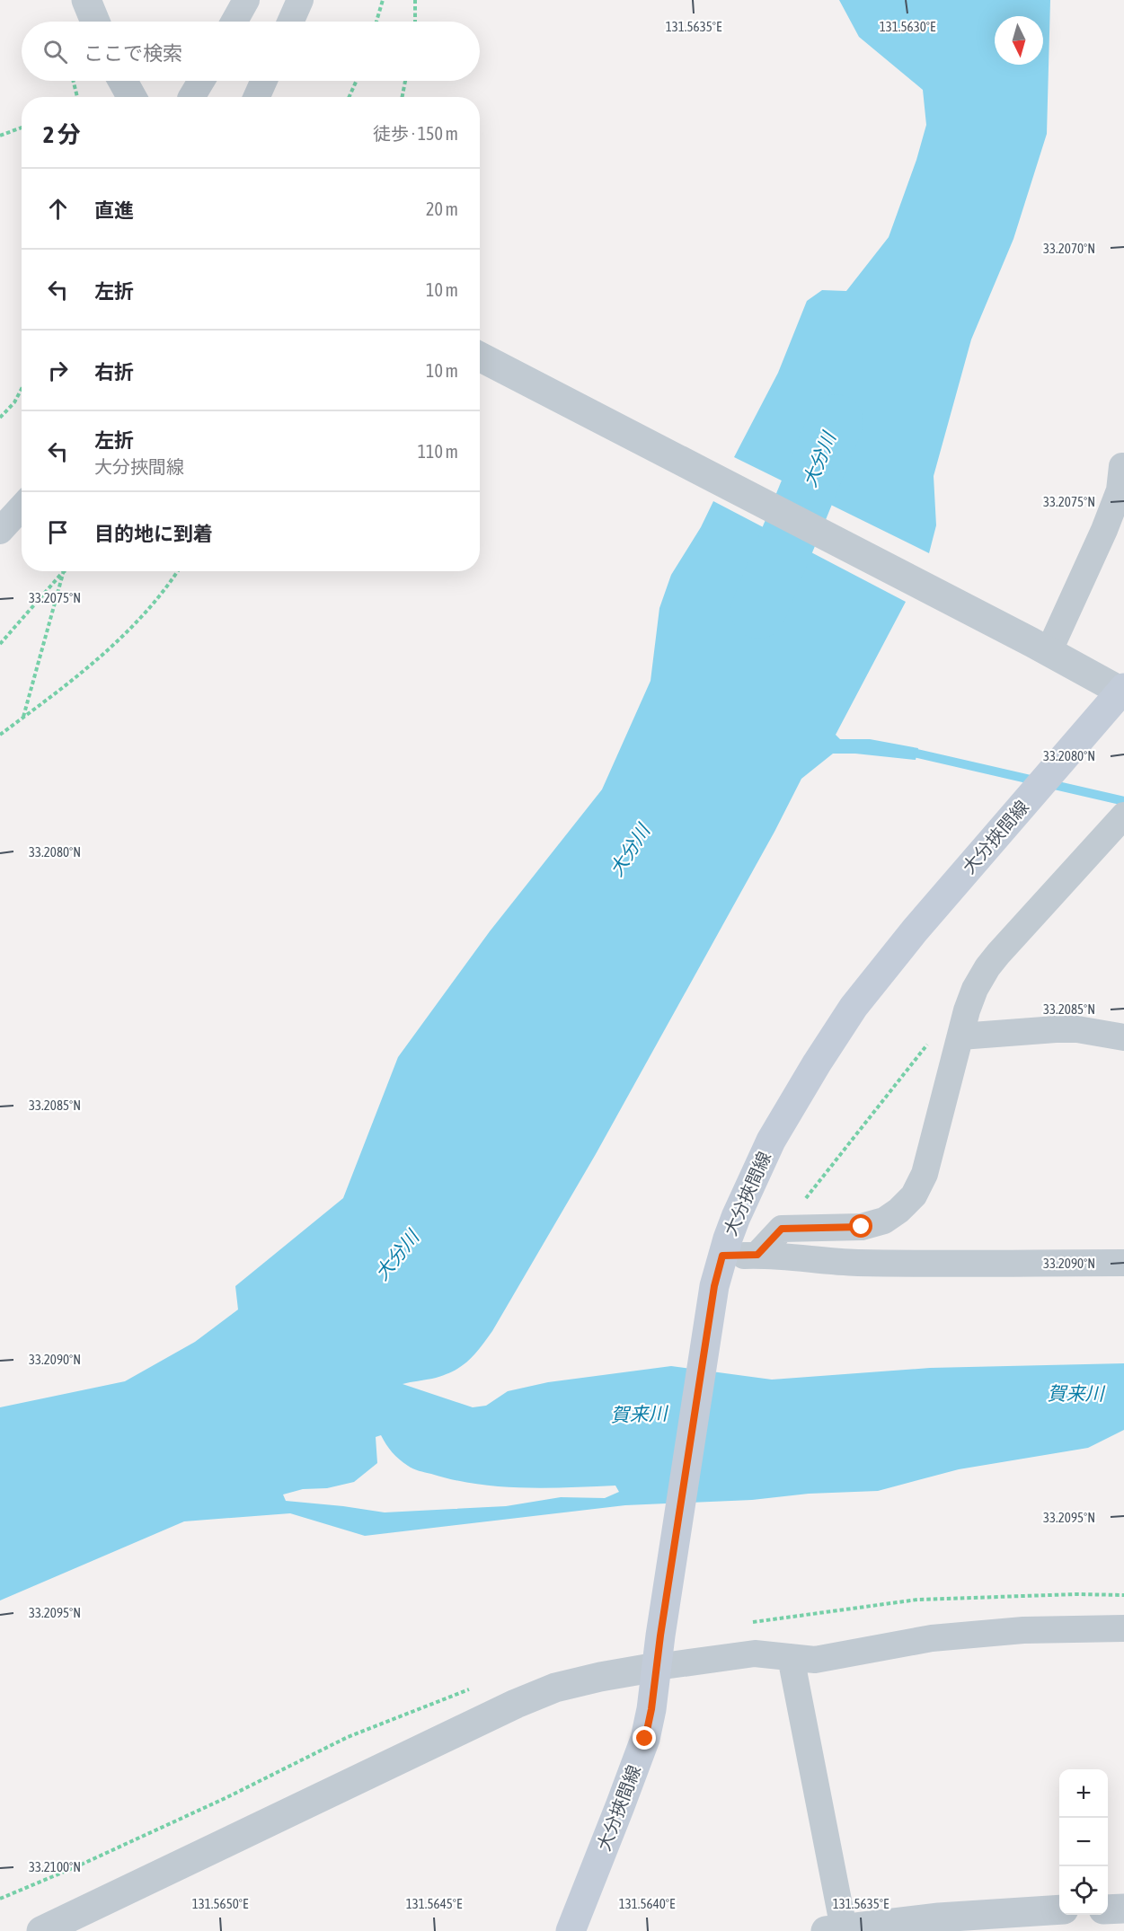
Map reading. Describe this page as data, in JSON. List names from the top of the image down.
{
  "streets": {
    "main road": ["大分挾間線"]
  },
  "water": ["大分川", "賀来川"],
  "north": "bottom",
  "page": {
    "search": "ここで検索",
    "heading": ["2 分", "徒歩 · 150 m"],
    "list": [
      ["直進", "20 m"],
      ["左折", "10 m"],
      ["右折", "10 m"],
      ["左折", "大分挾間線", "110 m"],
      "目的地に到着"
    ],
    "map_buttons": ["+", "−"]
  },
  "coordinates": [
    "131.5635°E",
    "131.5630°E",
    "33.2070°N",
    "33.2075°N",
    "33.2080°N",
    "33.2085°N",
    "33.2090°N",
    "33.2095°N",
    "33.2100°N",
    "131.5650°E",
    "131.5645°E",
    "131.5640°E"
  ]
}
